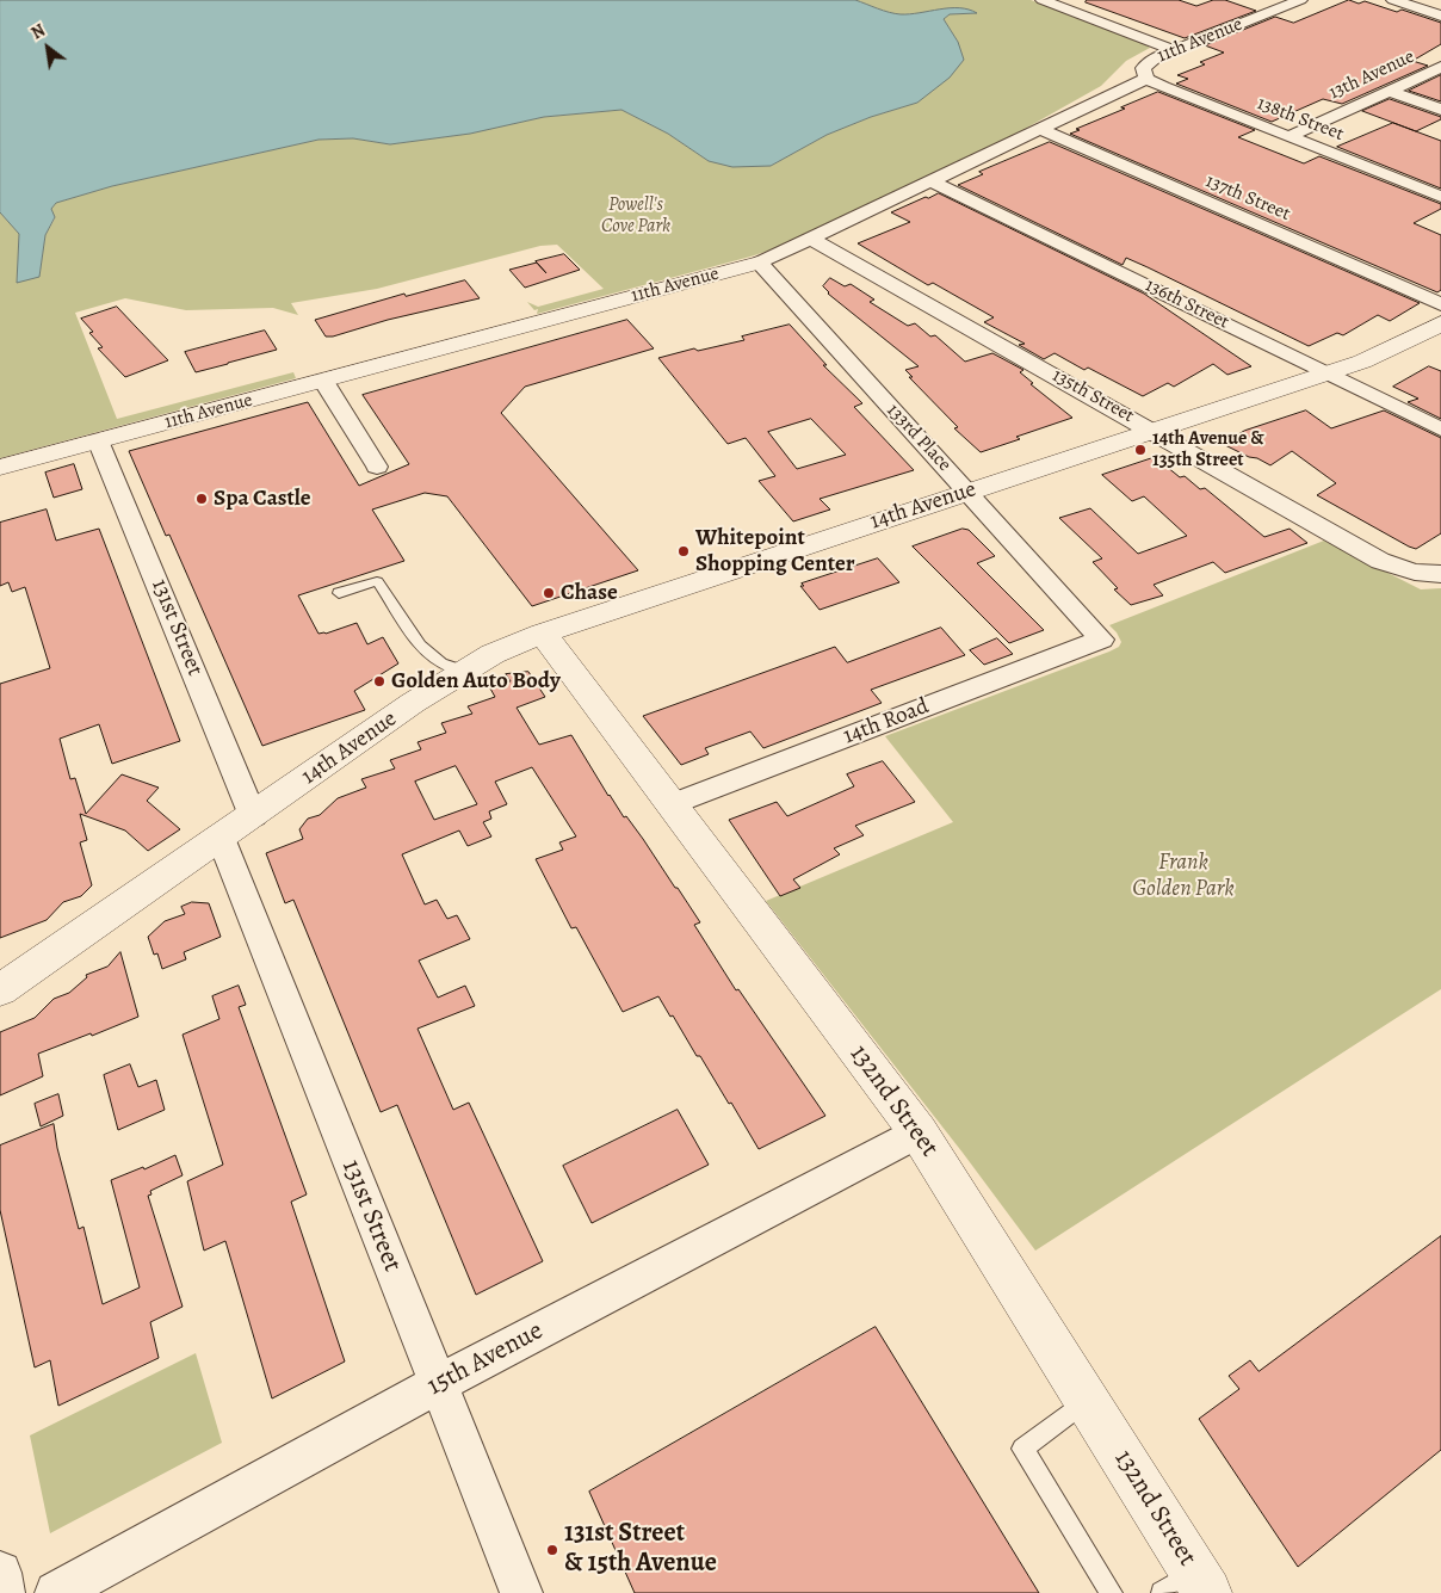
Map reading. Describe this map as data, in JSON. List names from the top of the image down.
{
  "streets": {
    "street": [
      "11th Avenue",
      "13th Avenue",
      "138th Street",
      "137th Street",
      "136th Street",
      "135th Street",
      "133rd Place",
      "14th Avenue",
      "131st Street",
      "14th Road",
      "132nd Street",
      "15th Avenue"
    ]
  },
  "crossings": [
    ["11th Avenue", "138th Street"],
    ["11th Avenue", "137th Street"],
    ["11th Avenue", "136th Street"],
    ["11th Avenue", "135th Street"],
    ["11th Avenue", "133rd Place"],
    ["11th Avenue", "131st Street"],
    ["13th Avenue", "138th Street"],
    ["136th Street", "14th Avenue"],
    ["135th Street", "14th Avenue"],
    ["133rd Place", "14th Avenue"],
    ["133rd Place", "14th Road"],
    ["14th Avenue", "131st Street"],
    ["14th Avenue", "132nd Street"],
    ["131st Street", "15th Avenue"],
    ["14th Road", "132nd Street"],
    ["132nd Street", "15th Avenue"]
  ],
  "parks": ["Powell's Cove Park", "Frank Golden Park"],
  "places": [
    "14th Avenue & 135th Street",
    "Spa Castle",
    "Whitepoint Shopping Center",
    "Chase",
    "Golden Auto Body",
    "131st Street & 15th Avenue"
  ],
  "north": "top left"
}
